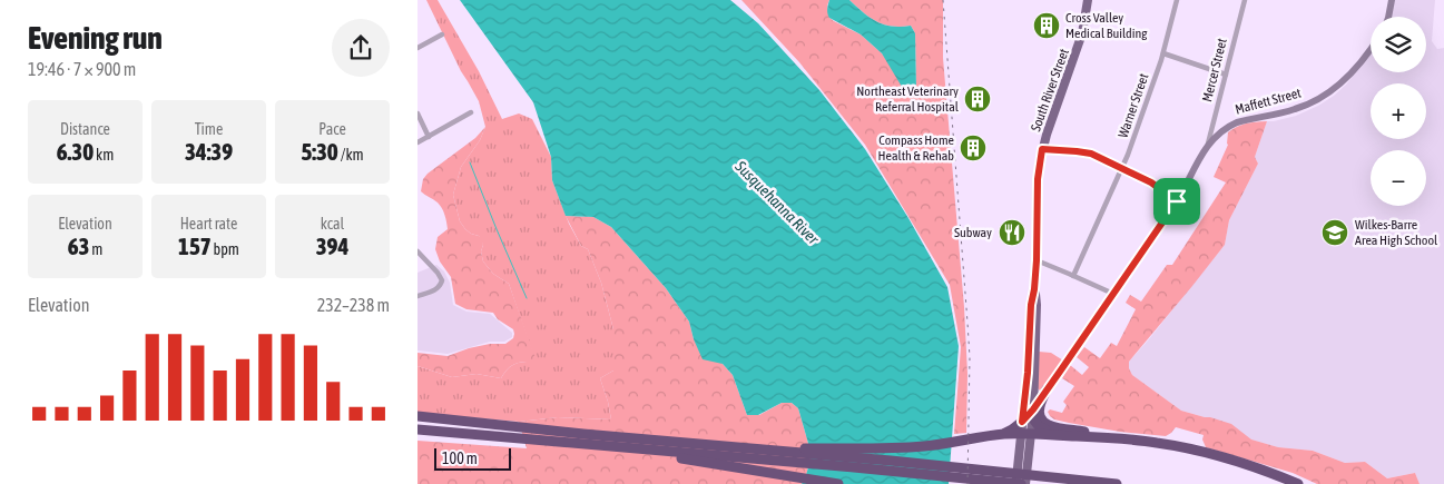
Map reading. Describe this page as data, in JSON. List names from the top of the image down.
{
  "streets": {
    "main road": ["South River Street", "Maffett Street"],
    "street": ["Mercer Street", "Warner Street"]
  },
  "crossings": [
    ["Mercer Street", "Maffett Street"],
    ["South River Street", "Maffett Street"]
  ],
  "water": ["Susquehanna River"],
  "places": {
    "building": ["Cross Valley Medical Building", "Northeast Veterinary Referral Hospital", "Compass Home Health & Rehab"],
    "restaurant": ["Subway"],
    "school or university": ["Wilkes-Barre Area High School"]
  },
  "scale_bar": "100 m",
  "page": {
    "heading": ["Evening run", "19:46 · 7 × 900 m"],
    "map_buttons": ["+", "−"],
    "stats": [
      ["Distance", "6.30 km"],
      ["Time", "34:39"],
      ["Pace", "5:30 /km"],
      ["Elevation", "63 m"],
      ["Heart rate", "157 bpm"],
      ["kcal", "394"]
    ],
    "chart": ["Elevation", "232–238 m"],
    "scale": "100 m"
  }
}
